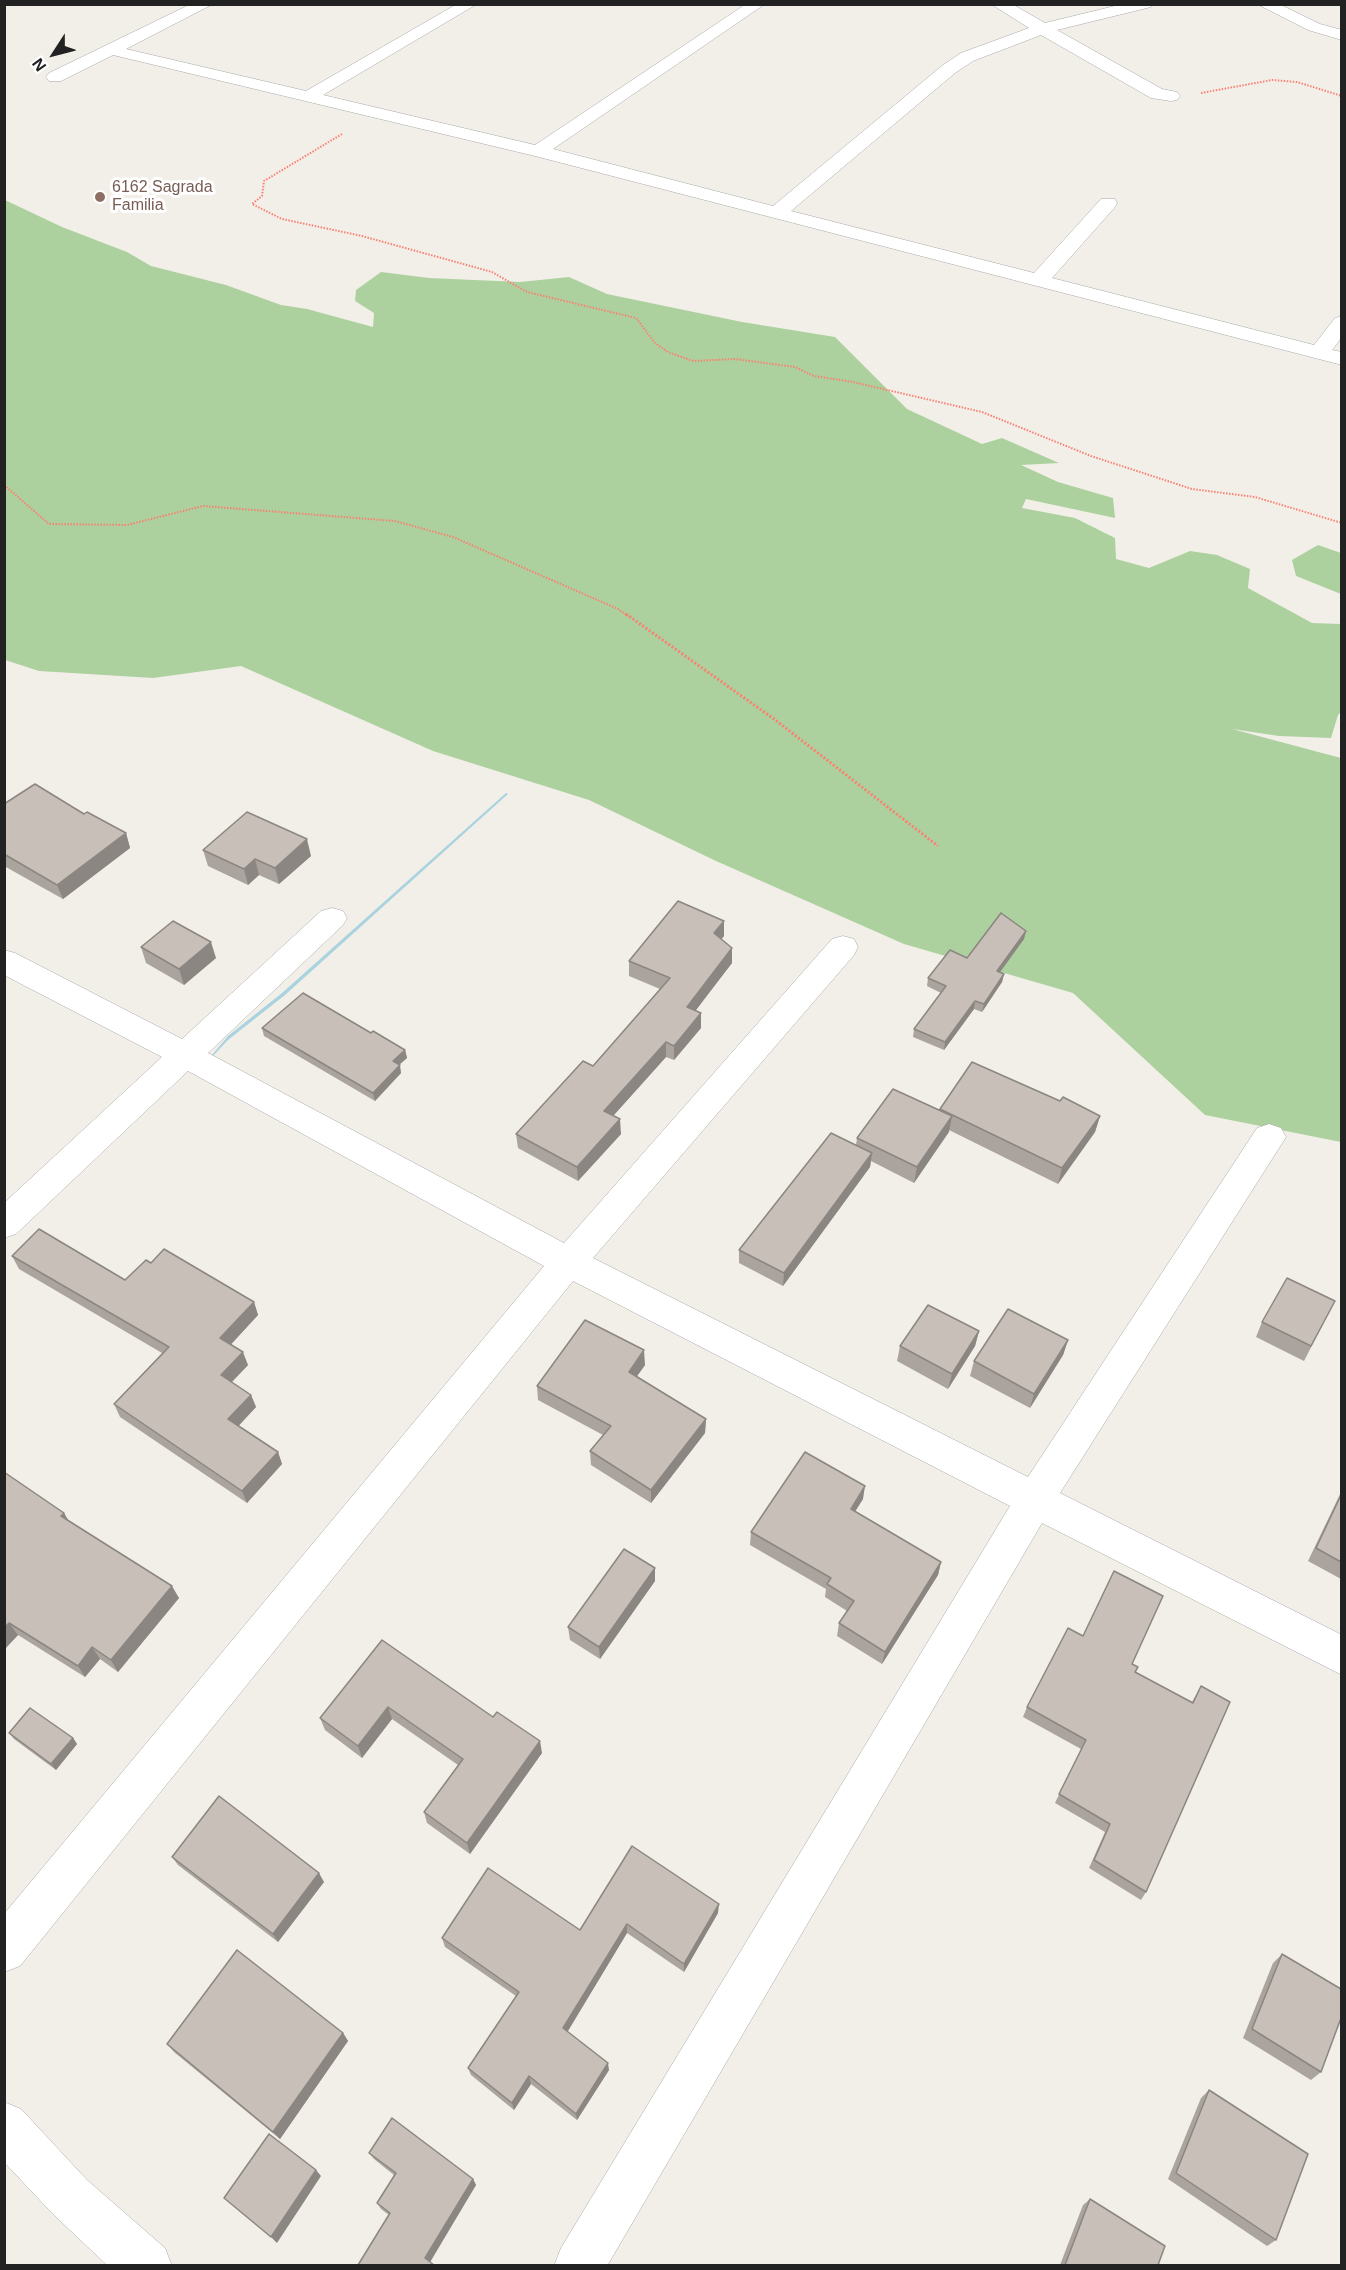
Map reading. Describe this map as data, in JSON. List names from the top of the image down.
{
  "places": ["6162 Sagrada Familia"],
  "north": "bottom left"
}
